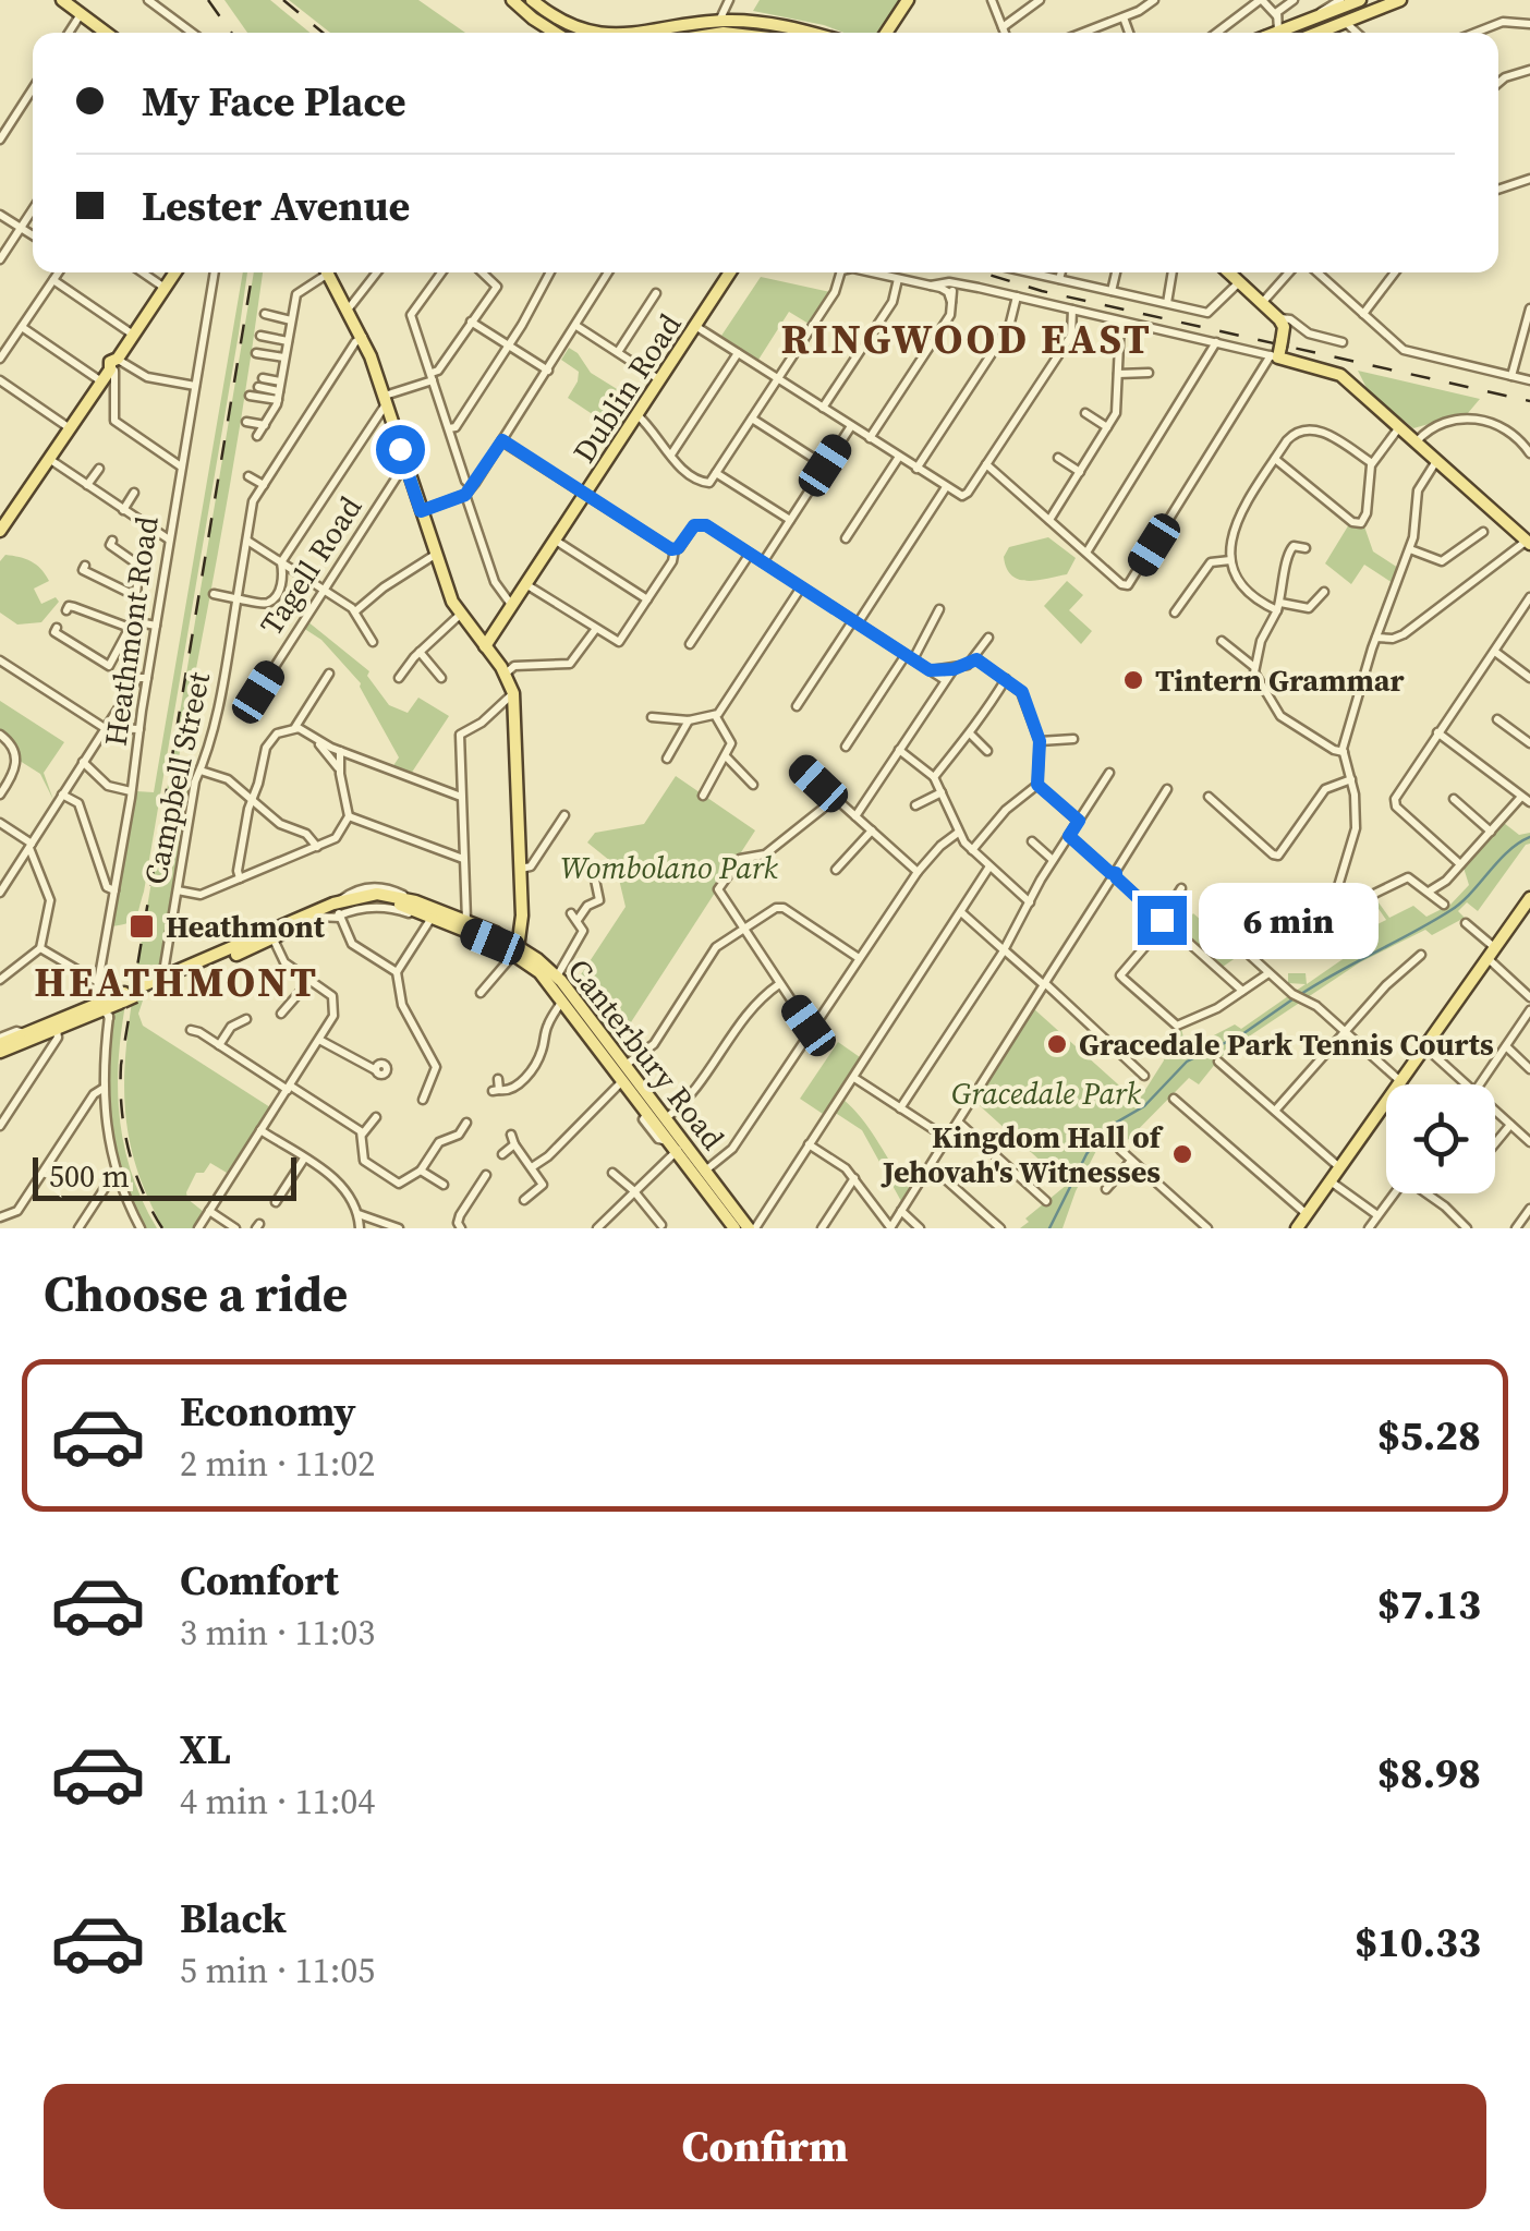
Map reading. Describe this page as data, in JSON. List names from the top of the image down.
{
  "streets": {
    "main road": ["Dublin Road", "Canterbury Road"],
    "street": ["Tagell Road", "Heathmont Road", "Campbell Street"]
  },
  "crossings": [
    ["Heathmont Road", "Canterbury Road"],
    ["Campbell Street", "Canterbury Road"]
  ],
  "districts": ["RINGWOOD EAST", "HEATHMONT"],
  "parks": ["Wombolano Park", "Gracedale Park"],
  "places": {
    "other": ["Tintern Grammar", "Gracedale Park Tennis Courts", "Kingdom Hall of Jehovah's Witnesses"],
    "transit": ["Heathmont"]
  },
  "scale_bar": "500 m",
  "page": {
    "banner": ["My Face Place", "Lester Avenue"],
    "bubble": "6 min",
    "scale": "500 m",
    "heading": "Choose a ride",
    "list": [
      {
        "name": "Economy",
        "note": "2 min · 11:02",
        "value": "$5.28"
      },
      {
        "name": "Comfort",
        "note": "3 min · 11:03",
        "value": "$7.13"
      },
      {
        "name": "XL",
        "note": "4 min · 11:04",
        "value": "$8.98"
      },
      {
        "name": "Black",
        "note": "5 min · 11:05",
        "value": "$10.33"
      }
    ],
    "buttons": "Confirm"
  }
}
